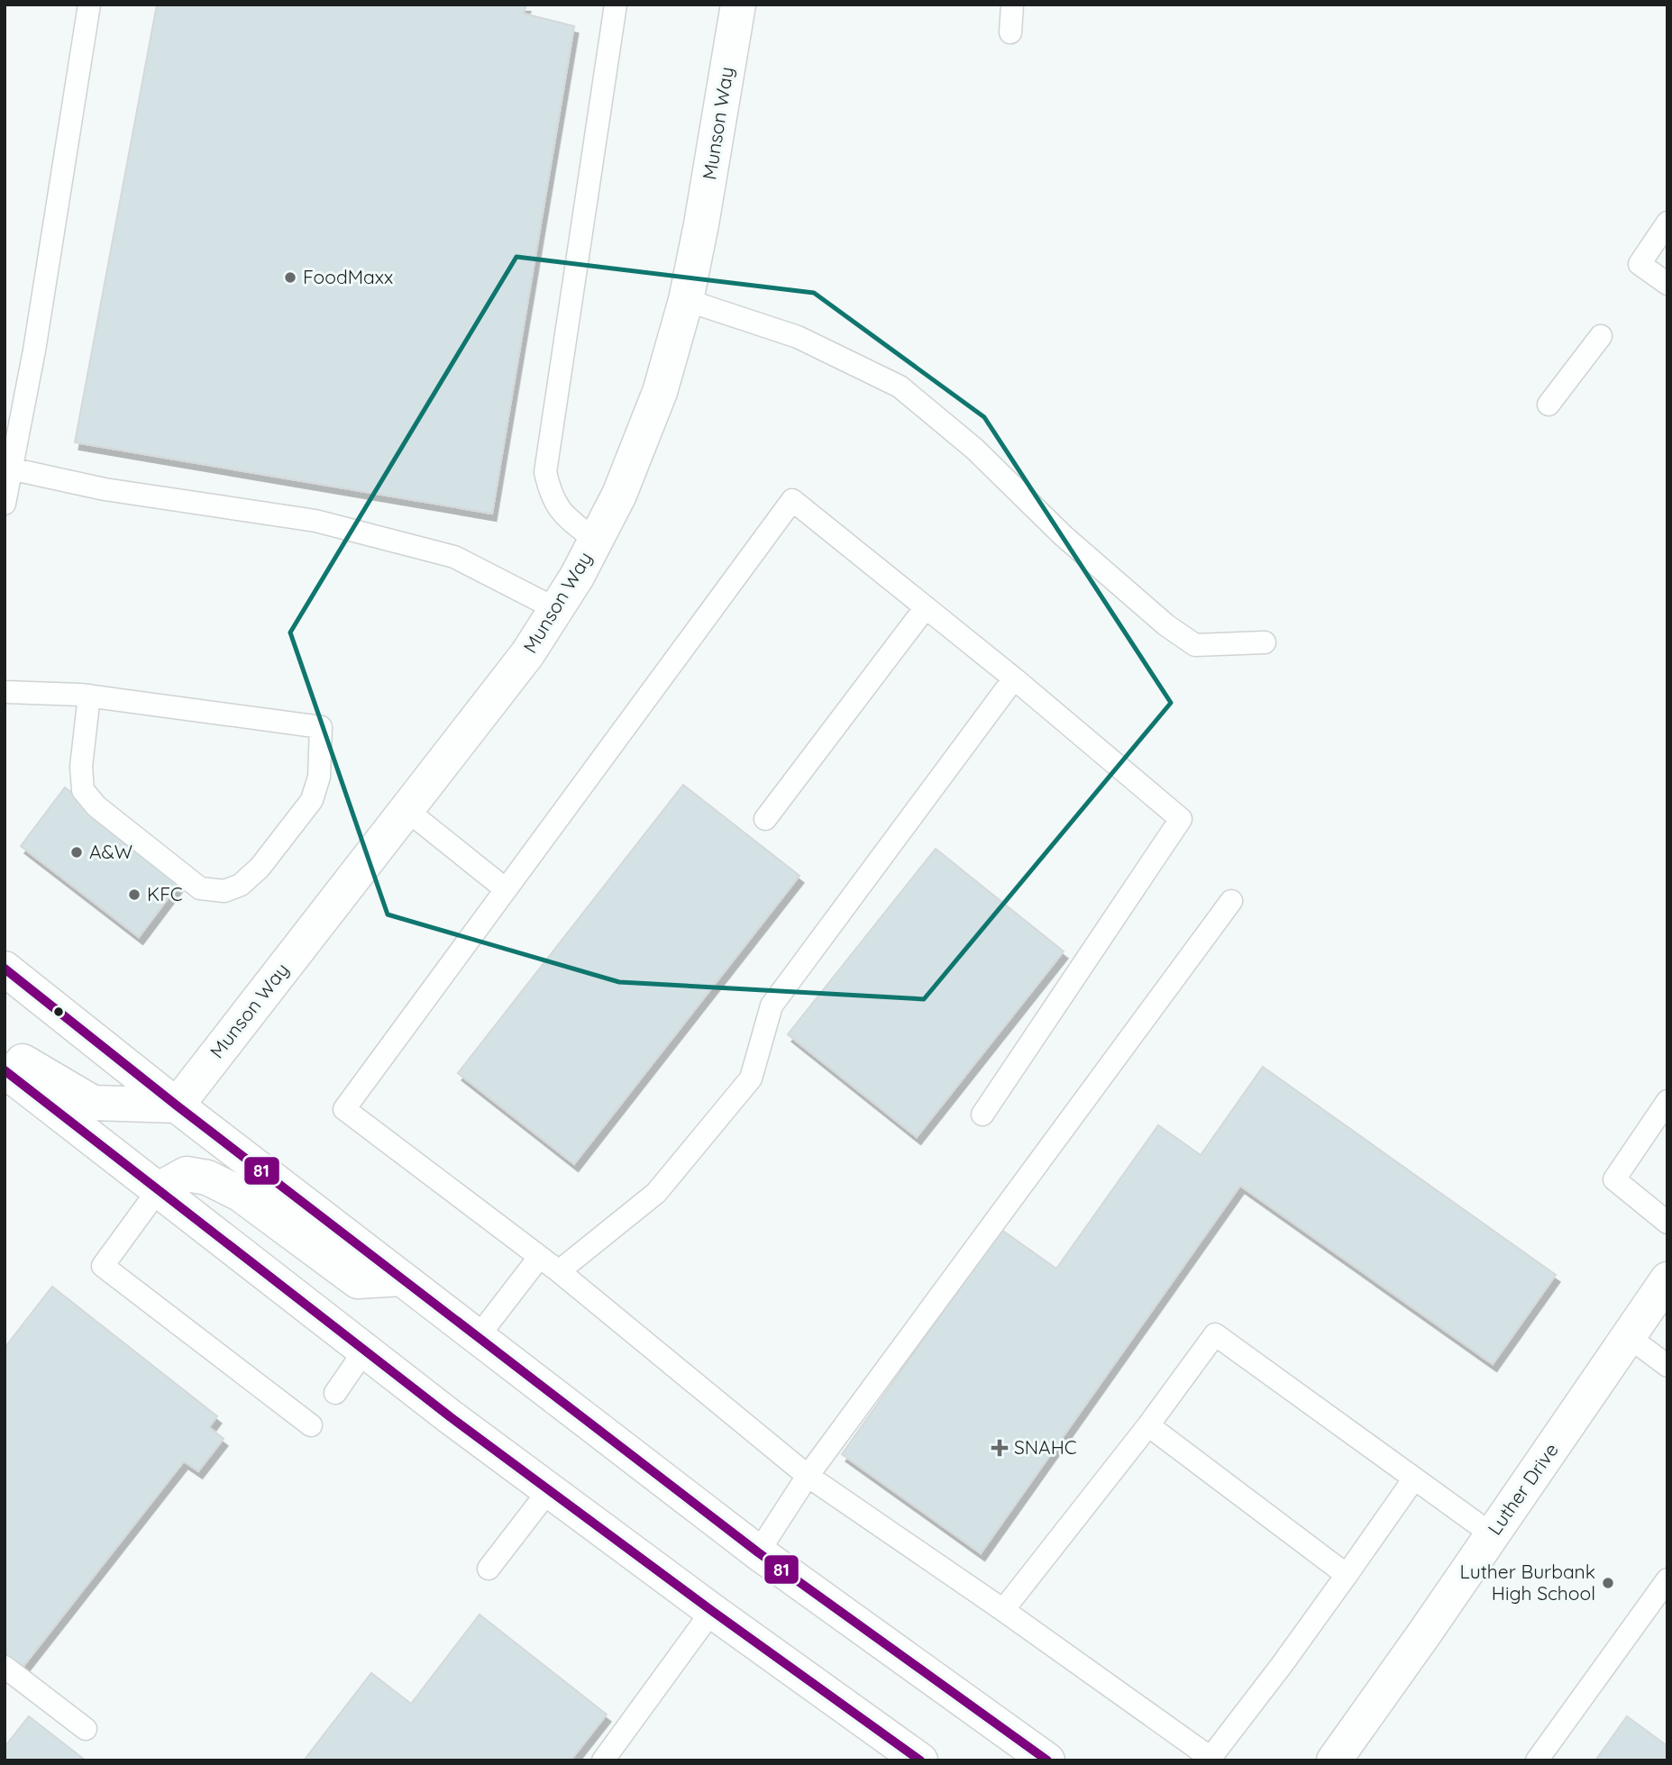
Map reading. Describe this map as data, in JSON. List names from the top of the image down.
{
  "streets": {
    "main road": ["Munson Way", "Luther Drive"]
  },
  "places": {
    "other": [
      "FoodMaxx",
      "A&W",
      "KFC",
      "Luther Burbank High School"
    ],
    "health": ["SNAHC"]
  },
  "lines": ["transit line 81"]
}
